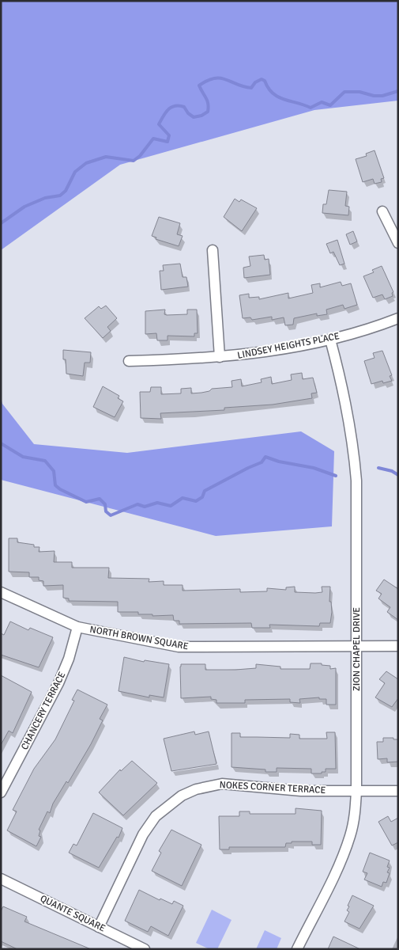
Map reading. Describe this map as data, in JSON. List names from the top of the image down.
{
  "streets": {
    "street": [
      "LINDSEY HEIGHTS PLACE",
      "NORTH BROWN SQUARE",
      "ZION CHAPEL DRIVE",
      "CHANCERY TERRACE",
      "NOKES CORNER TERRACE",
      "QUANTE SQUARE"
    ]
  },
  "crossings": [
    ["LINDSEY HEIGHTS PLACE", "ZION CHAPEL DRIVE"],
    ["NORTH BROWN SQUARE", "ZION CHAPEL DRIVE"],
    ["NORTH BROWN SQUARE", "CHANCERY TERRACE"],
    ["ZION CHAPEL DRIVE", "NOKES CORNER TERRACE"],
    ["NOKES CORNER TERRACE", "QUANTE SQUARE"]
  ]
}
